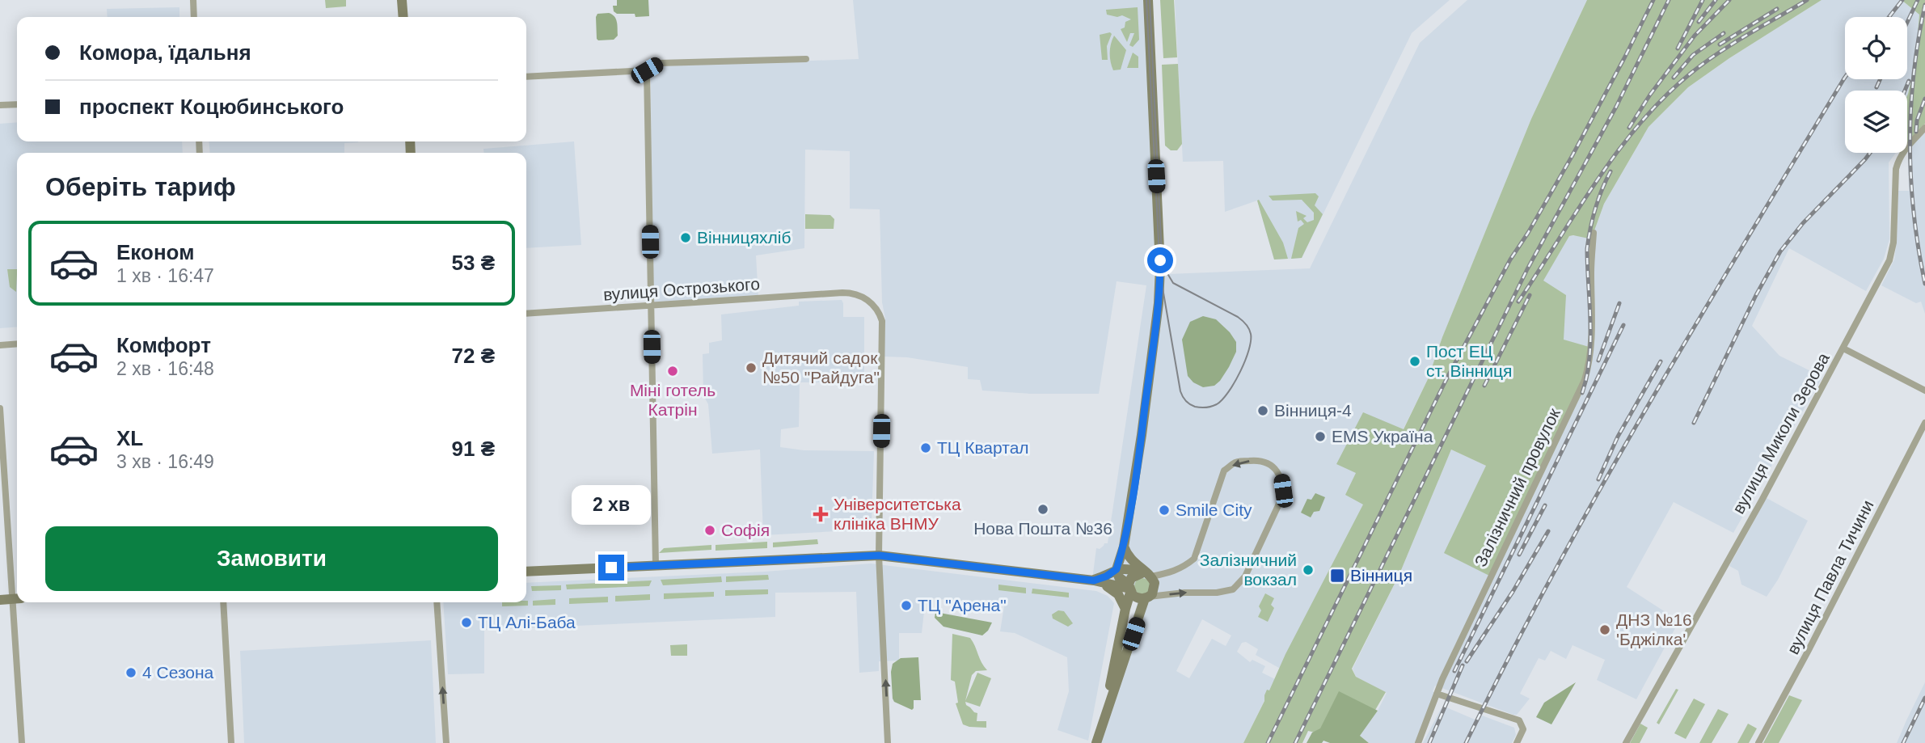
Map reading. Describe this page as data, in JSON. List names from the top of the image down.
{
  "streets": {
    "street": [
      "вулиця Острозького",
      "вулиця Миколи Зерова",
      "Залізничний провулок",
      "вулиця Павла Тичини"
    ]
  },
  "places": {
    "other": [
      "Вінницяхліб",
      "Пост ЕЦ ст. Вінниця",
      "Дитячий садок №50 \"Райдуга\"",
      "Міні готель Катрін",
      "Вінниця-4",
      "EMS Україна",
      "ТЦ Квартал",
      "Нова Пошта №36",
      "Smile City",
      "Софія",
      "Залізничний вокзал",
      "ТЦ \"Арена\"",
      "ТЦ Алі-Баба",
      "ДНЗ №16 'Бджілка'",
      "4 Сезона"
    ],
    "health": ["Університетська клініка ВНМУ"],
    "transit": ["Вінниця"]
  },
  "page": {
    "banner": ["Комора, їдальня", "проспект Коцюбинського"],
    "heading": "Оберіть тариф",
    "list": [
      {
        "name": "Економ",
        "note": "1 хв · 16:47",
        "value": "53 ₴"
      },
      {
        "name": "Комфорт",
        "note": "2 хв · 16:48",
        "value": "72 ₴"
      },
      {
        "name": "XL",
        "note": "3 хв · 16:49",
        "value": "91 ₴"
      }
    ],
    "bubble": "2 хв",
    "buttons": "Замовити"
  }
}
